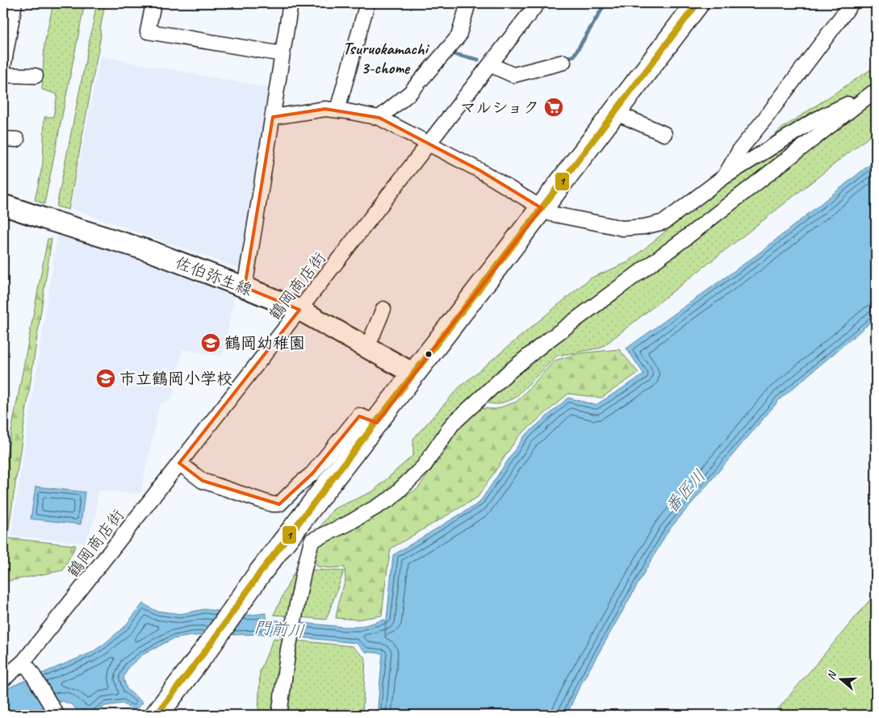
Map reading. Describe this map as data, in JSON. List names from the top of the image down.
{
  "streets": {
    "main road": ["佐伯弥生線"],
    "street": ["鶴岡商店街"]
  },
  "crossings": [
    ["佐伯弥生線", "鶴岡商店街"]
  ],
  "districts": ["Tsuruokamachi 3-chome"],
  "water": ["番匠川", "門前川"],
  "places": {
    "supermarket": ["マルショク"],
    "school or university": ["鶴岡幼稚園", "市立鶴岡小学校"]
  },
  "lines": ["transit line 1"],
  "north": "left"
}
